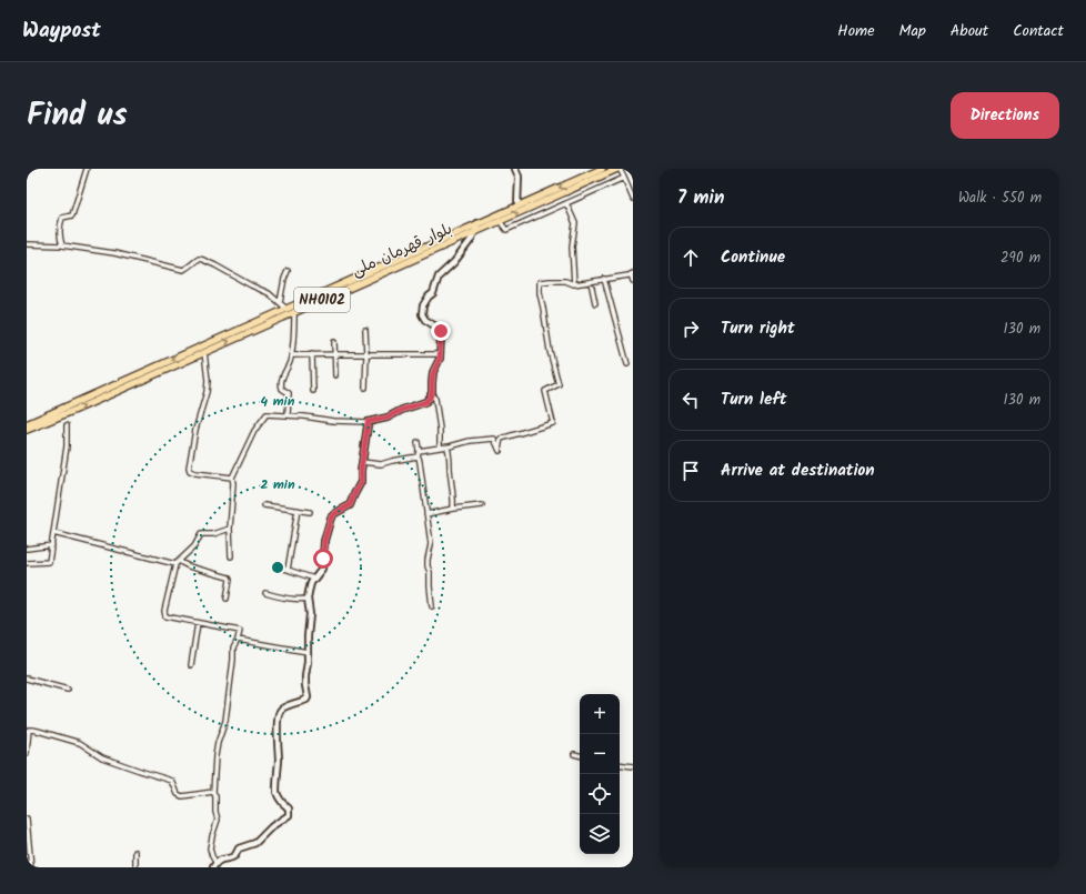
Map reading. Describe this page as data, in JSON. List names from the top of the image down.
{
  "streets": {
    "highway": ["بلوار قهرمان ملی", "NH0102"]
  },
  "page": {
    "header": "Waypost",
    "nav": [
      "Home",
      "Map",
      "About",
      "Contact"
    ],
    "title": "Find us",
    "buttons": "Directions",
    "heading": ["7 min", "Walk · 550 m"],
    "list": [
      ["Continue", "290 m"],
      ["Turn right", "130 m"],
      ["Turn left", "130 m"],
      "Arrive at destination"
    ],
    "map_buttons": ["+", "−"]
  },
  "rings": ["4 min", "2 min"]
}
